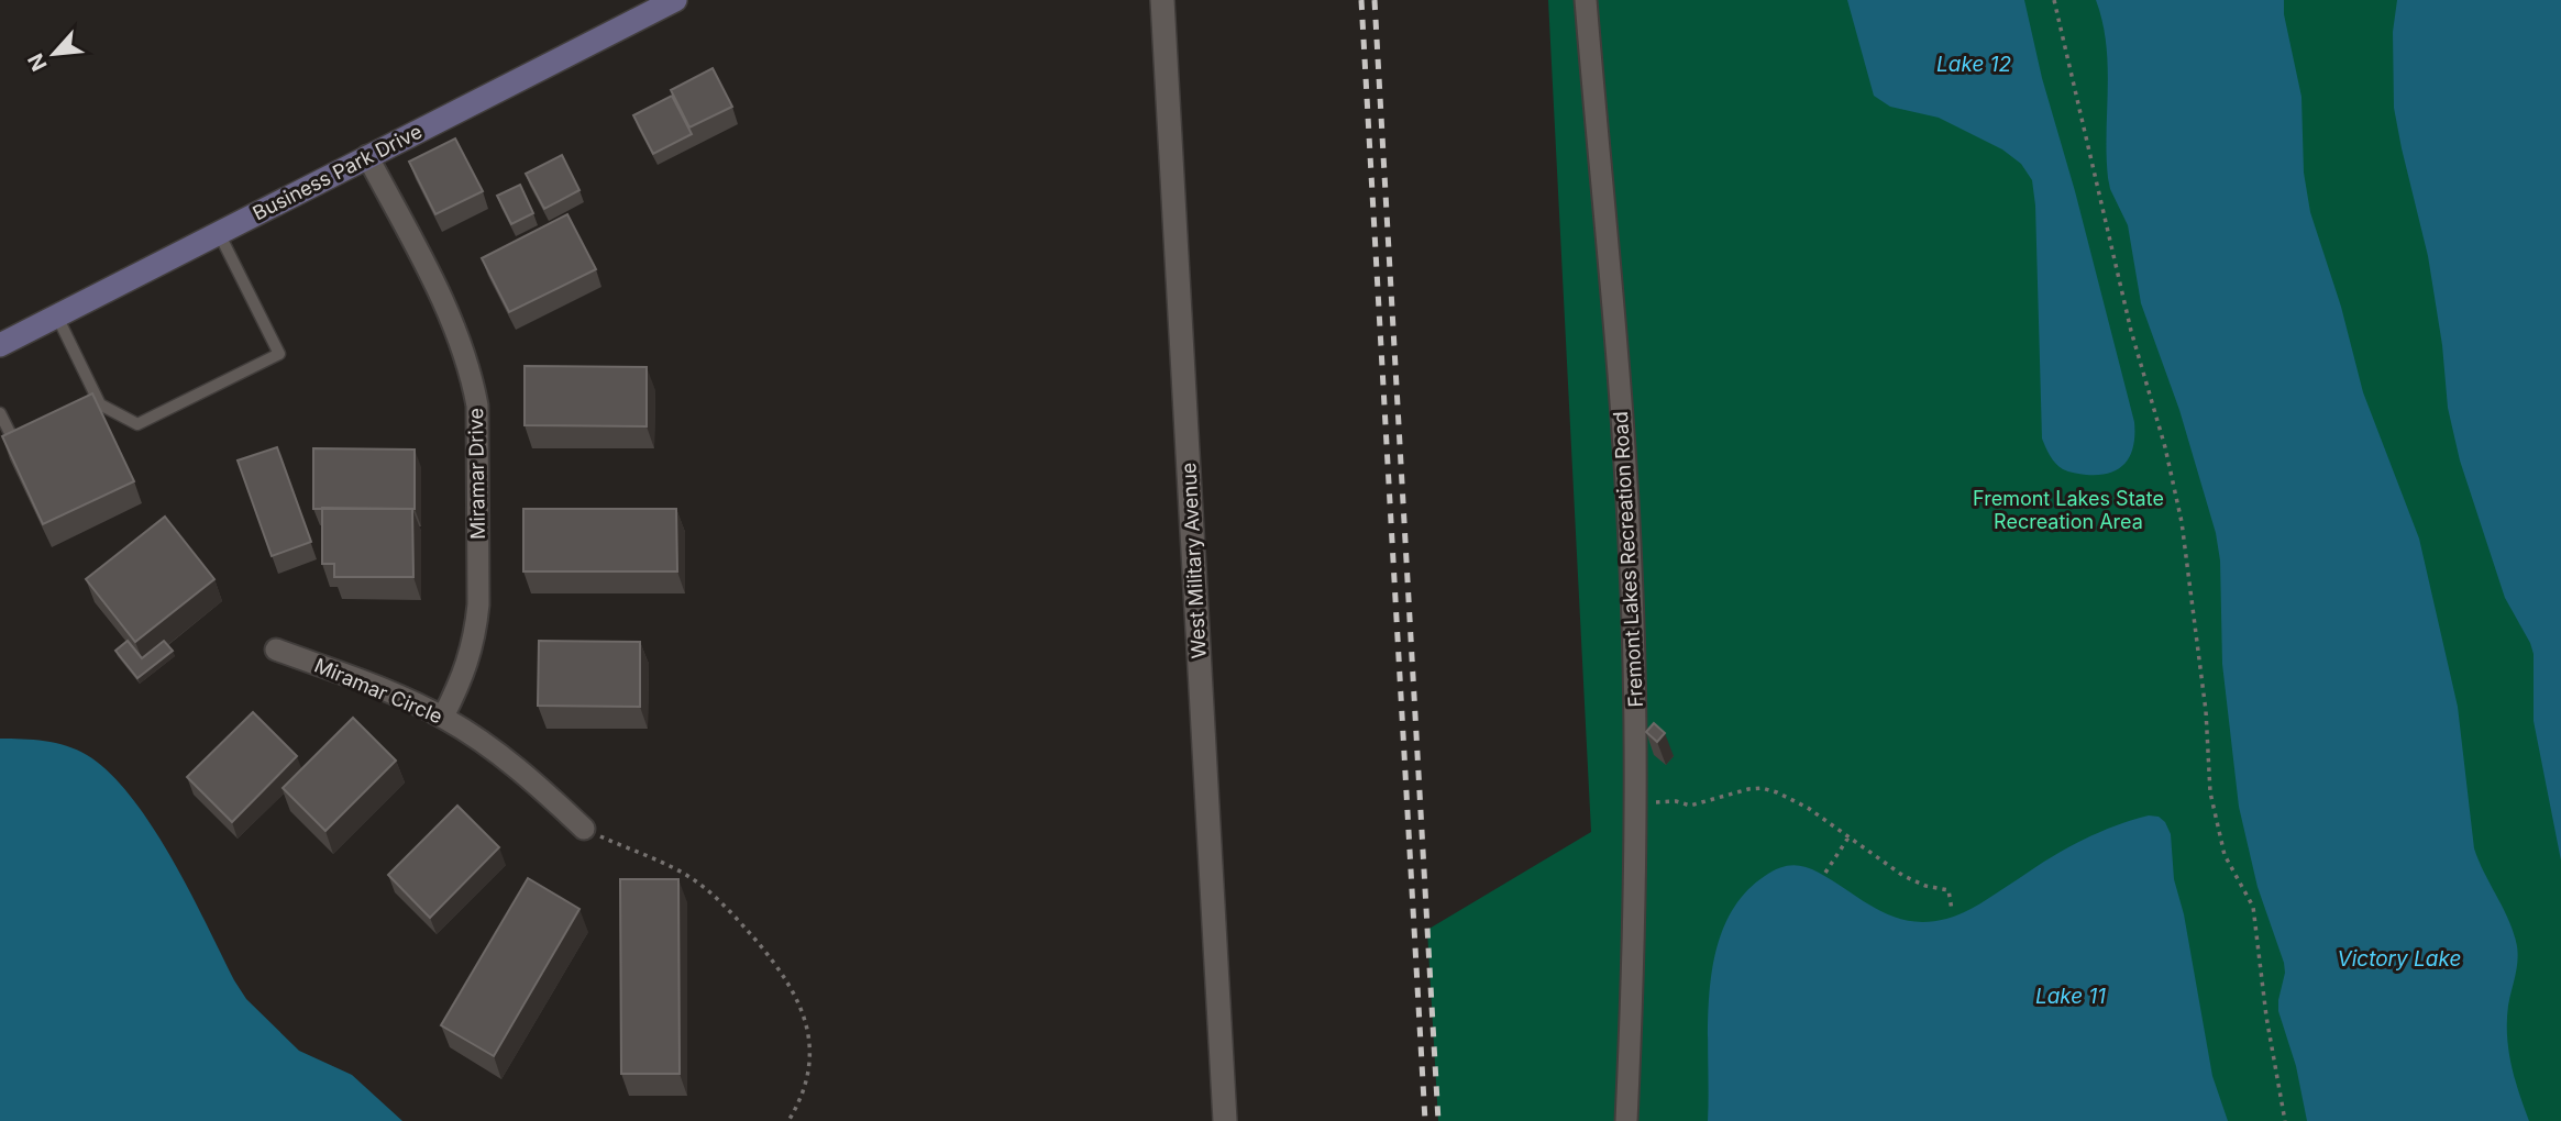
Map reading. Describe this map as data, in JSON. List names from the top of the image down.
{
  "streets": {
    "main road": ["Business Park Drive"],
    "street": [
      "Miramar Drive",
      "Fremont Lakes Recreation Road",
      "West Military Avenue",
      "Miramar Circle"
    ]
  },
  "crossings": [
    ["Business Park Drive", "Miramar Drive"],
    ["Miramar Drive", "Miramar Circle"]
  ],
  "water": ["Lake 12", "Victory Lake", "Lake 11"],
  "parks": ["Fremont Lakes State Recreation Area"],
  "north": "bottom left"
}
